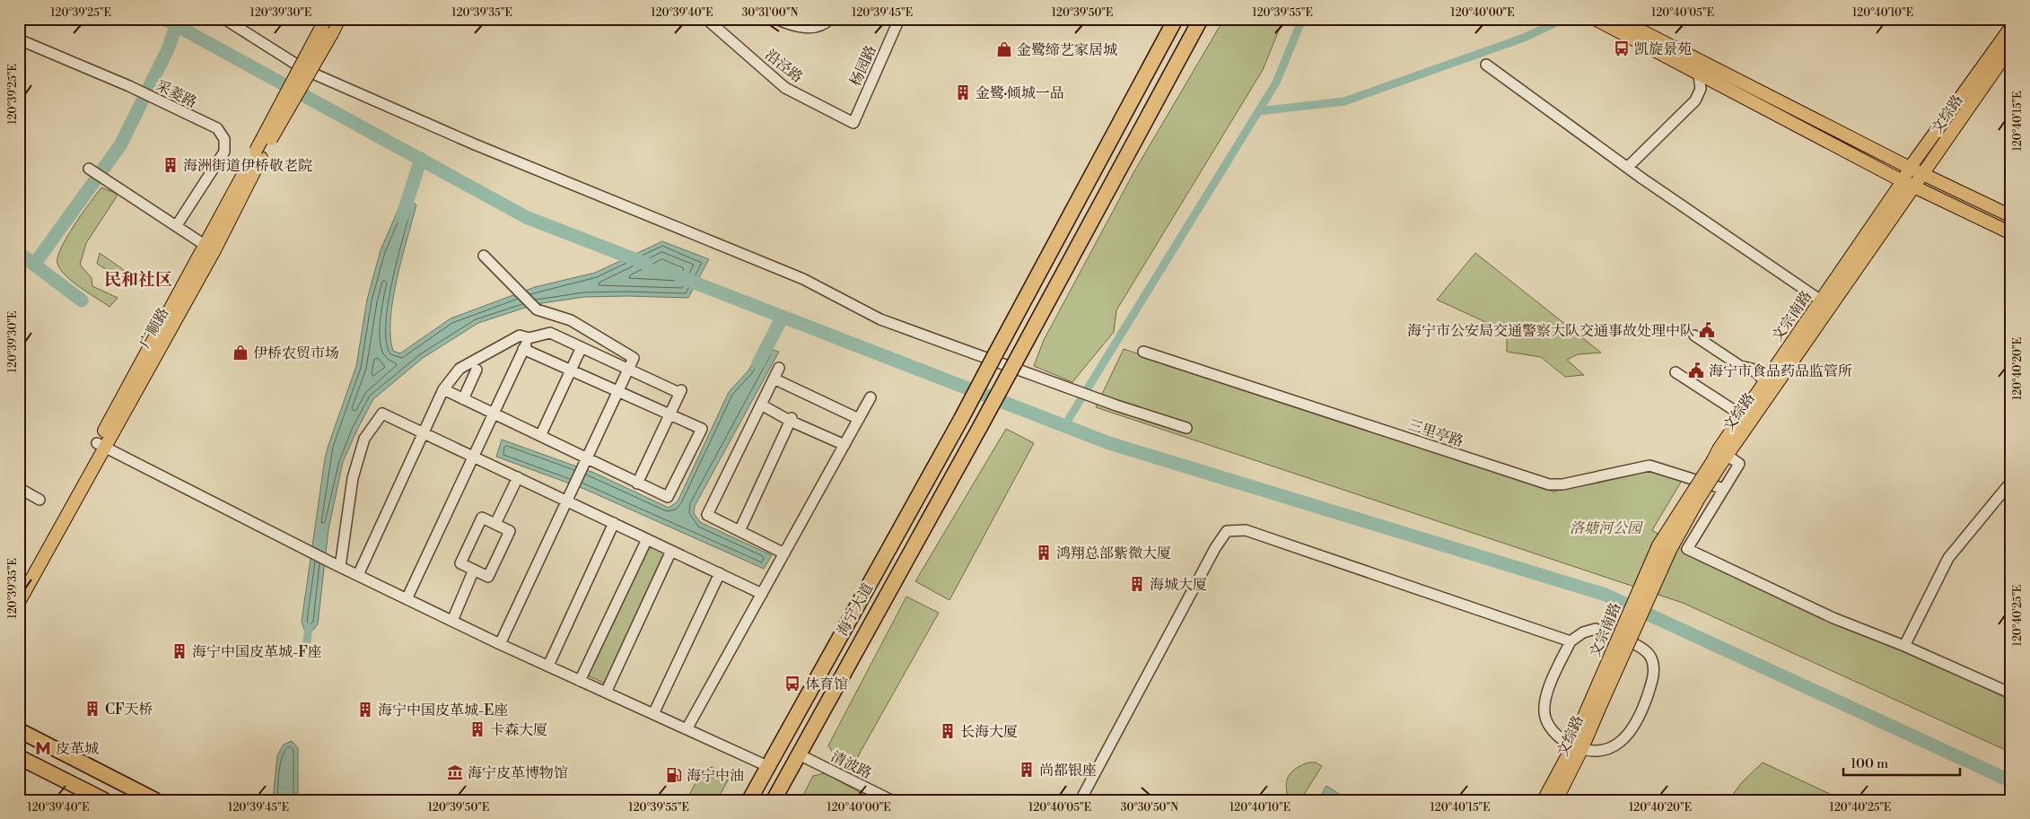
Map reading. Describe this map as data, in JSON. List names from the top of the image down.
{
  "streets": {
    "highway": ["海宁大道"],
    "main road": ["文综路", "文宗南路", "广顺路"],
    "street": [
      "沿泾路",
      "杨园路",
      "采菱路",
      "三里亭路",
      "清波路"
    ]
  },
  "crossings": [
    ["沿泾路", "杨园路"],
    ["文综路", "文宗南路"],
    ["海宁大道", "清波路"]
  ],
  "districts": ["民和社区"],
  "parks": ["洛塘河公园"],
  "places": {
    "bus stop": ["凯旋景苑", "体育馆"],
    "shop": ["金鹭缔艺家居城", "伊桥农贸市场"],
    "building": [
      "金鹭·倾城一品",
      "海洲街道伊桥敬老院",
      "鸿翔总部紫微大厦",
      "海城大厦",
      "海宁中国皮革城-F座",
      "CF天桥",
      "海宁中国皮革城-E座",
      "卡森大厦",
      "长海大厦",
      "尚都银座"
    ],
    "public building": ["海宁市公安局交通警察大队交通事故处理中队", "海宁市食品药品监管所"],
    "metro station": ["皮革城"],
    "museum": ["海宁皮革博物馆"],
    "fuel station": ["海宁中油"]
  },
  "scale_bar": "100 m",
  "coordinates": [
    "120°39'25\"E",
    "120°39'30\"E",
    "120°39'35\"E",
    "120°39'40\"E",
    "30°31'00\"N",
    "120°39'45\"E",
    "120°39'50\"E",
    "120°39'55\"E",
    "120°40'00\"E",
    "120°40'05\"E",
    "120°40'10\"E",
    "120°40'15\"E",
    "120°40'20\"E",
    "120°40'25\"E",
    "30°30'50\"N"
  ]
}
